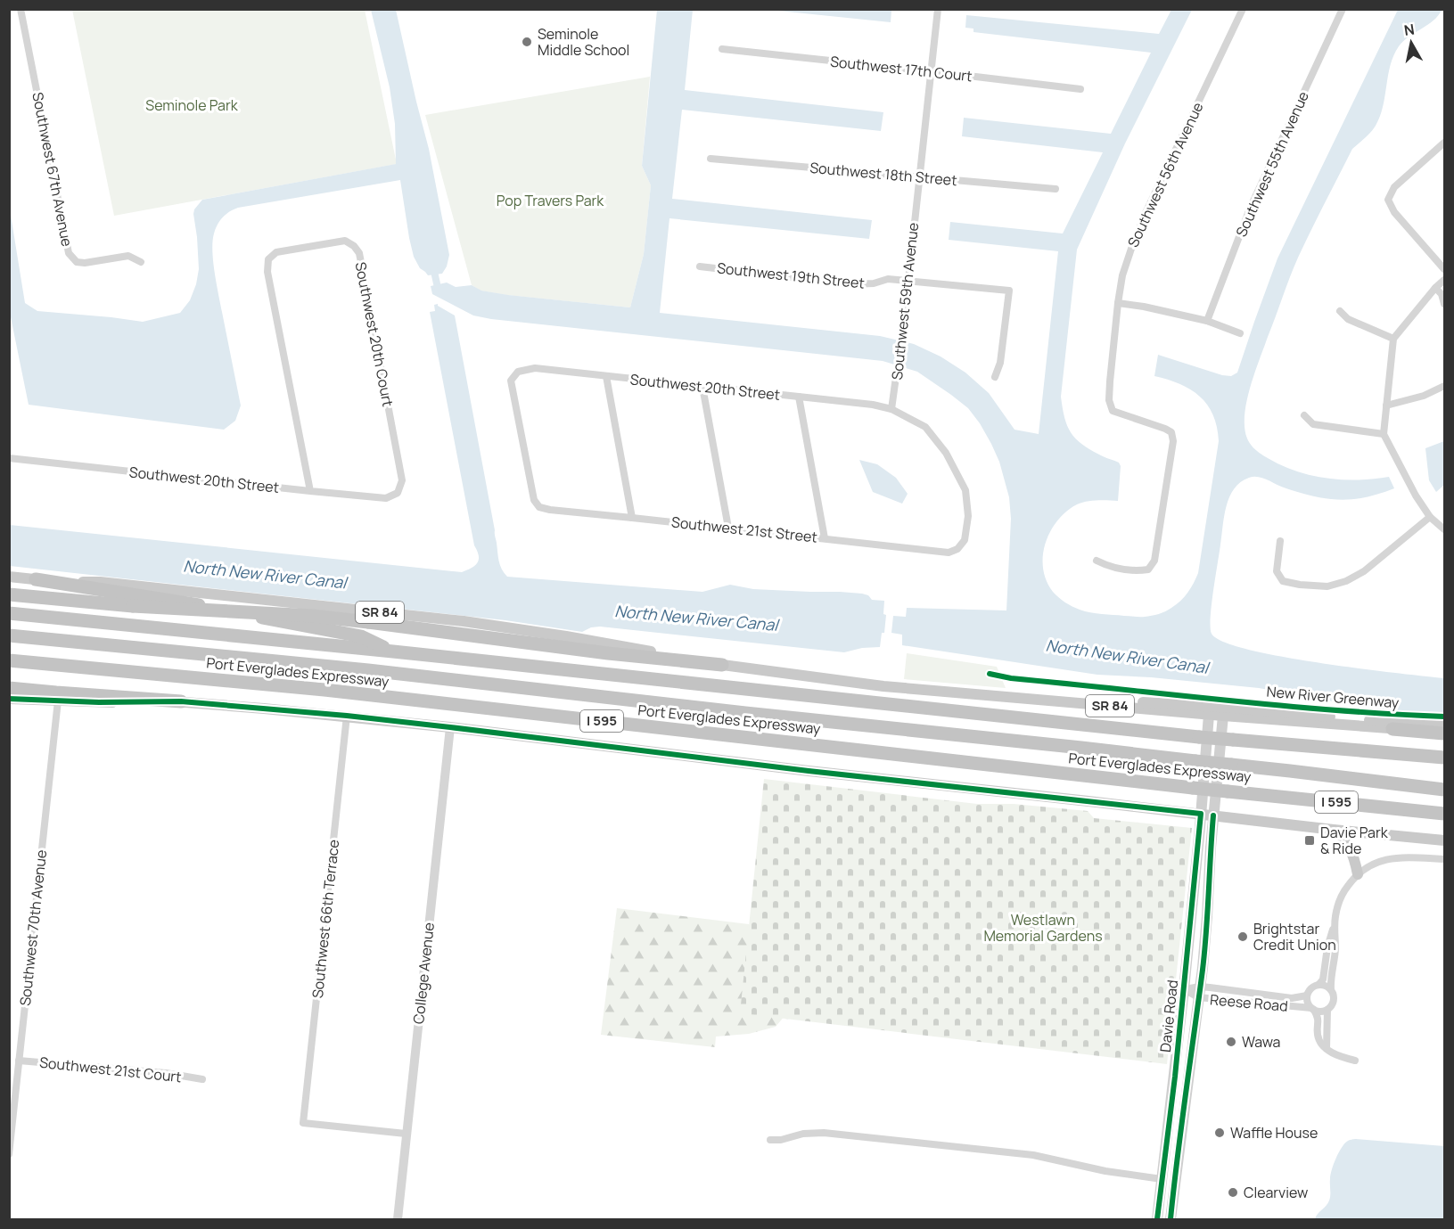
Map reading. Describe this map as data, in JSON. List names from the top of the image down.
{
  "streets": {
    "highway": ["Port Everglades Expressway", "I 595"],
    "main road": ["SR 84", "Davie Road"],
    "street": [
      "Southwest 17th Court",
      "Southwest 55th Avenue",
      "Southwest 67th Avenue",
      "Southwest 18th Street",
      "Southwest 56th Avenue",
      "Southwest 19th Street",
      "Southwest 59th Avenue",
      "Southwest 20th Court",
      "Southwest 20th Street",
      "Southwest 21st Street",
      "Southwest 66th Terrace",
      "Southwest 70th Avenue",
      "College Avenue",
      "Reese Road",
      "Southwest 21st Court"
    ],
    "cycle path": ["New River Greenway"]
  },
  "crossings": [
    ["Southwest 17th Court", "Southwest 59th Avenue"],
    ["Southwest 18th Street", "Southwest 59th Avenue"],
    ["Southwest 19th Street", "Southwest 59th Avenue"],
    ["Southwest 59th Avenue", "Southwest 20th Street"],
    ["Southwest 59th Avenue", "Southwest 21st Street"],
    ["Southwest 20th Court", "Southwest 20th Street"],
    ["Southwest 20th Street", "Southwest 21st Street"],
    ["SR 84", "Davie Road"],
    ["Southwest 66th Terrace", "College Avenue"],
    ["Southwest 70th Avenue", "Southwest 21st Court"],
    ["Reese Road", "Davie Road"]
  ],
  "water": ["North New River Canal"],
  "parks": ["Seminole Park", "Pop Travers Park", "Westlawn Memorial Gardens"],
  "places": {
    "other": [
      "Seminole Middle School",
      "Brightstar Credit Union",
      "Wawa",
      "Waffle House",
      "Clearview"
    ],
    "transit": ["Davie Park & Ride"]
  },
  "north": "top"
}
